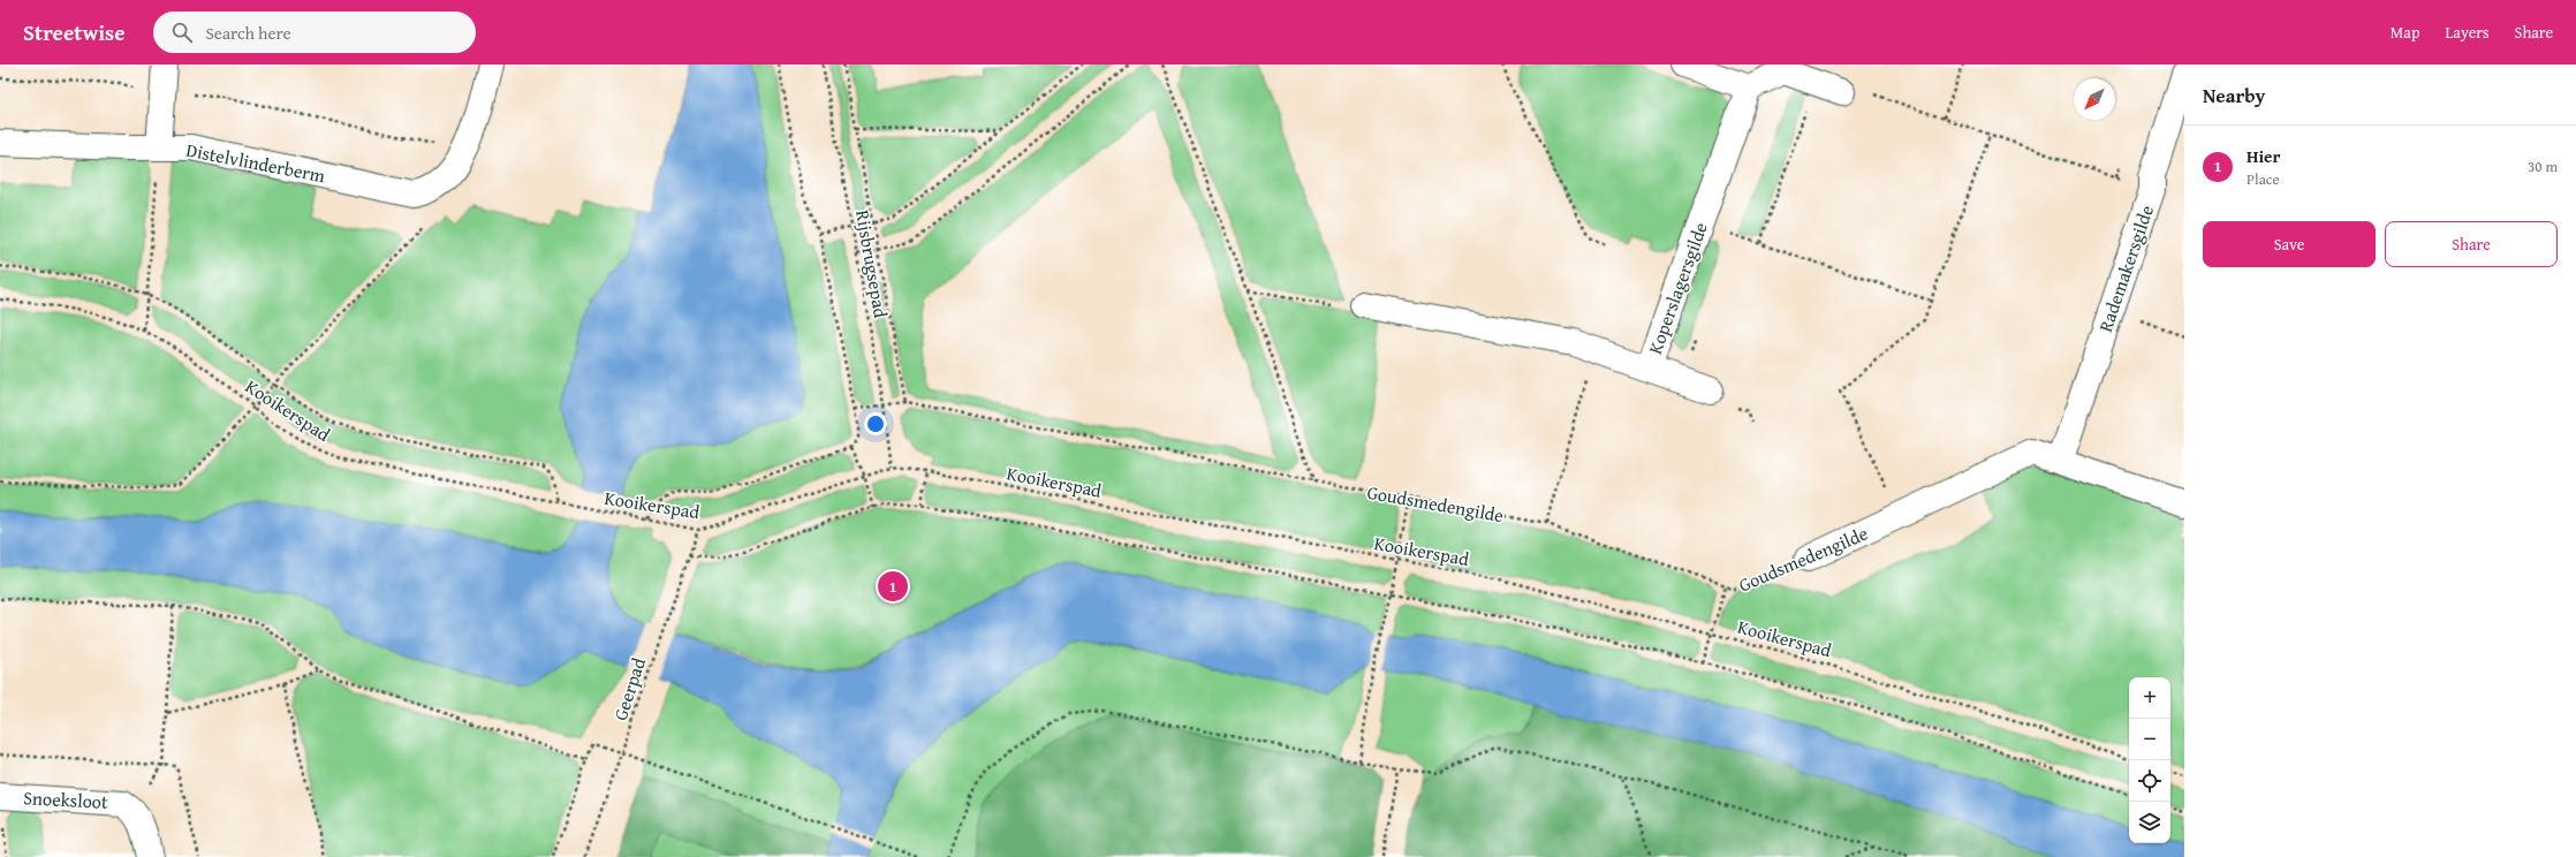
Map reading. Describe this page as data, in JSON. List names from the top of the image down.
{
  "streets": {
    "street": [
      "Distelvlinderberm",
      "Rademakersgilde",
      "Koperslagersgilde",
      "Goudsmedengilde",
      "Snoeksloot"
    ],
    "path": ["Rijsbrugsepad", "Kooikerspad", "Geerpad"]
  },
  "crossings": [
    ["Rijsbrugsepad", "Kooikerspad"],
    ["Rademakersgilde", "Goudsmedengilde"],
    ["Kooikerspad", "Geerpad"]
  ],
  "north": "bottom left",
  "page": {
    "header": "Streetwise",
    "search": "Search here",
    "nav": ["Map", "Layers", "Share"],
    "heading": "Nearby",
    "list": [
      {
        "mark": "1",
        "name": "Hier",
        "note": "Place",
        "value": "30 m"
      }
    ],
    "buttons": ["Save", "Share"],
    "pins": "1",
    "map_buttons": ["+", "−"]
  }
}
